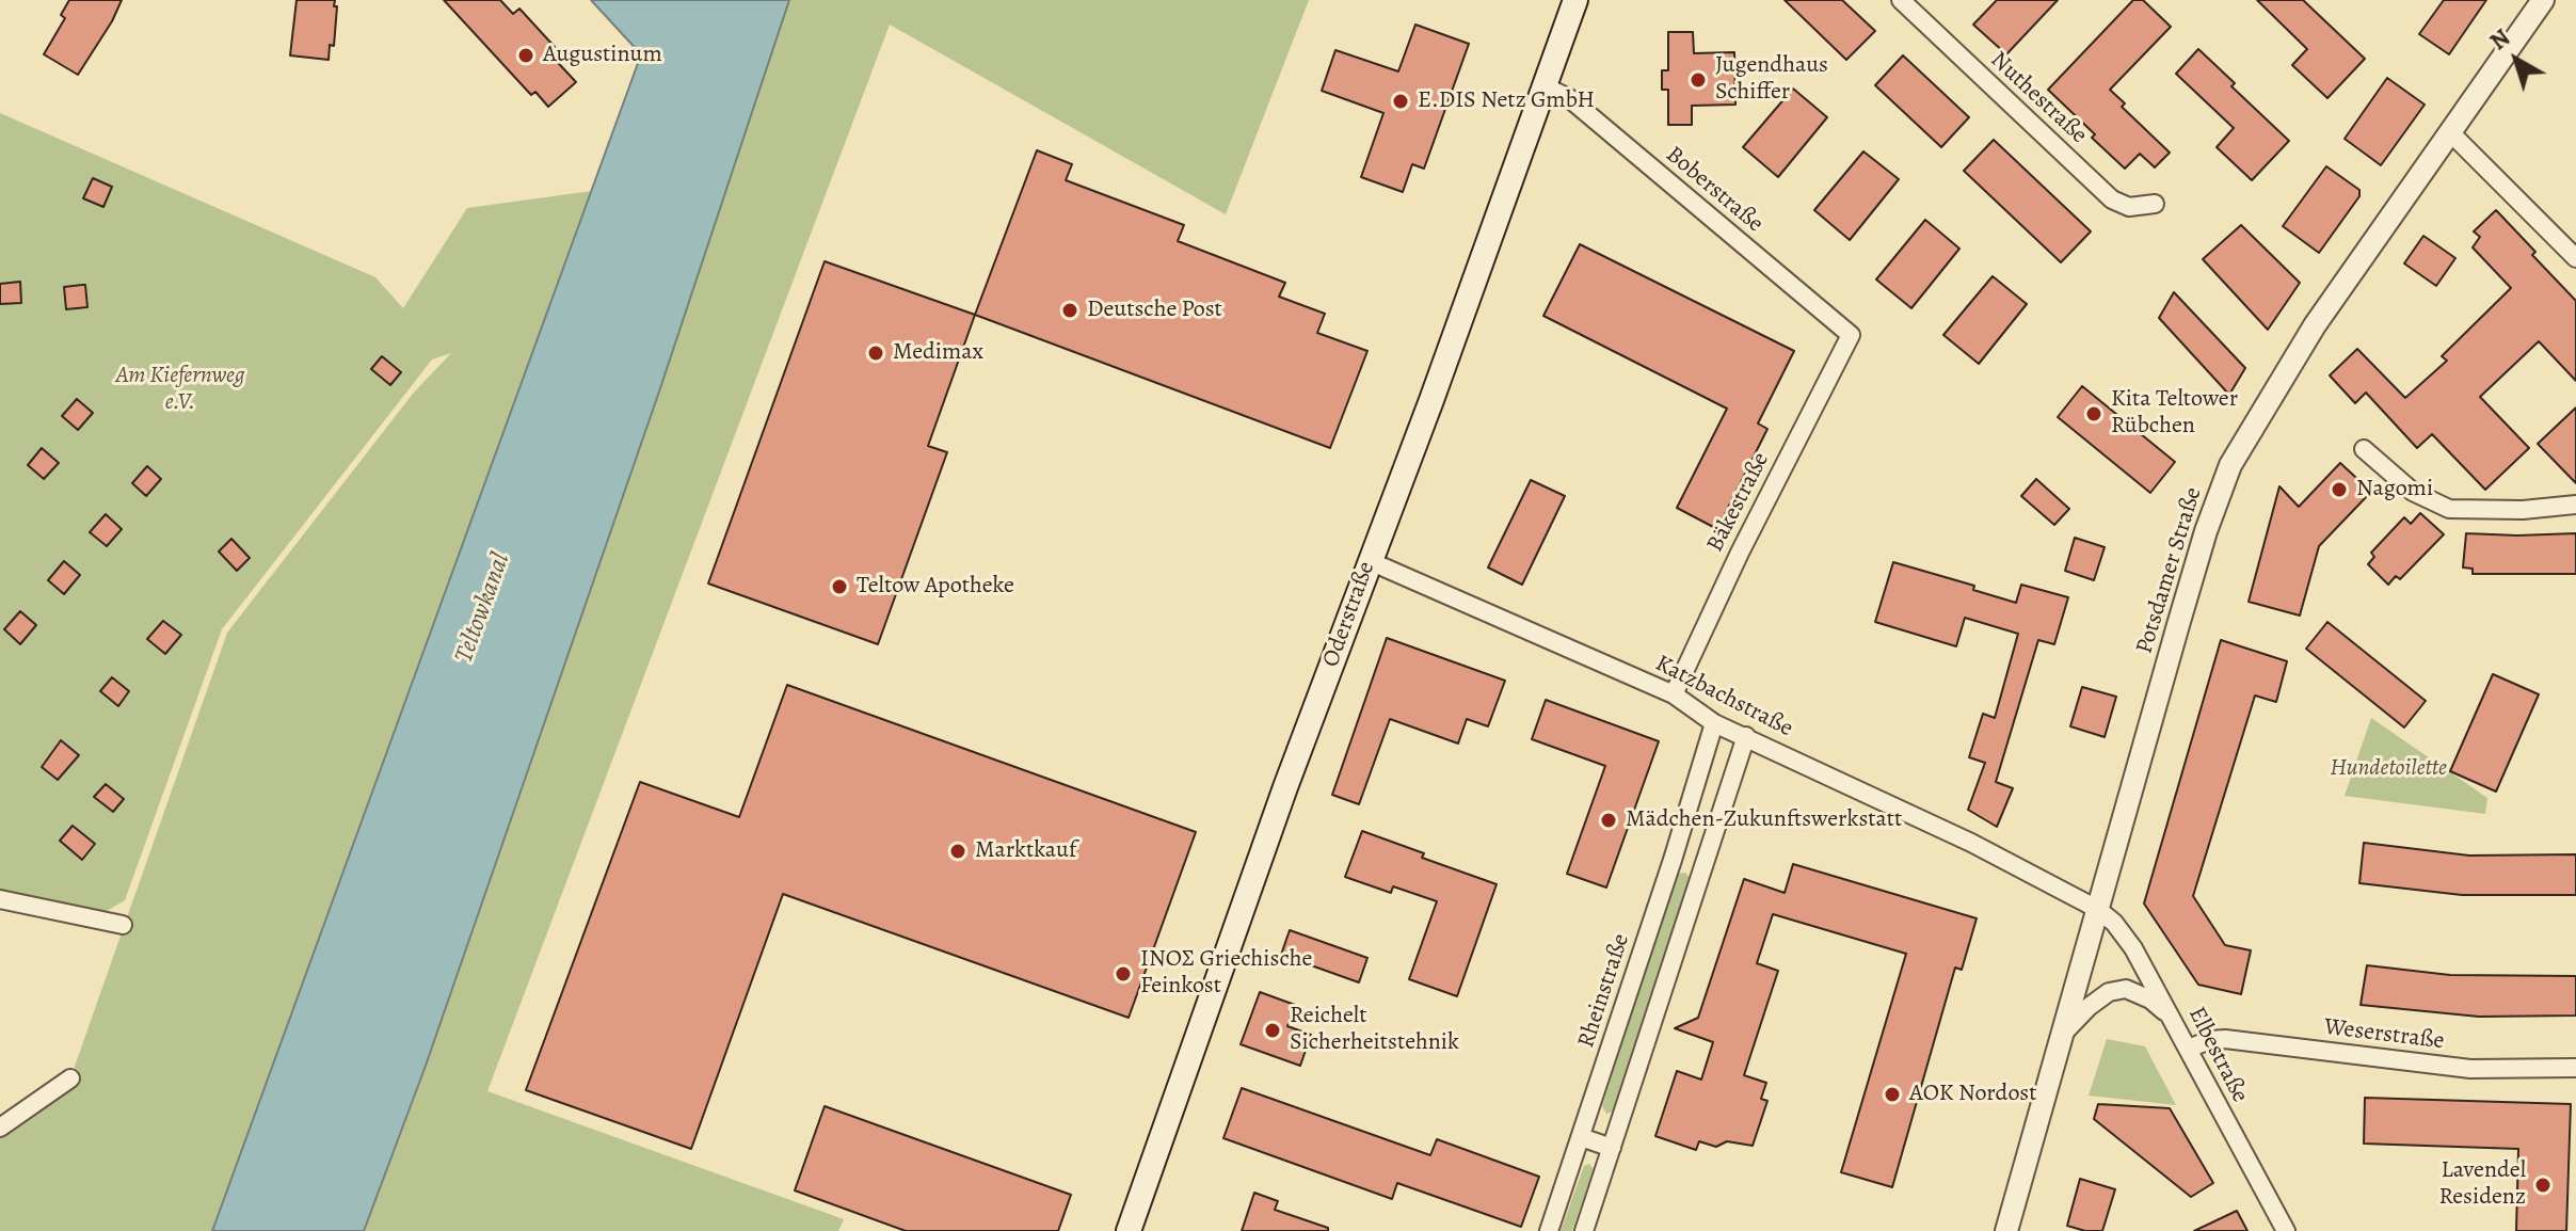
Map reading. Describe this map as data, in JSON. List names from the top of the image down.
{
  "streets": {
    "main road": ["Oderstraße"],
    "street": [
      "Nuthestraße",
      "Boberstraße",
      "Bäkestraße",
      "Potsdamer Straße",
      "Katzbachstraße",
      "Rheinstraße",
      "Weserstraße",
      "Elbestraße"
    ]
  },
  "crossings": [
    ["Boberstraße", "Bäkestraße"],
    ["Boberstraße", "Oderstraße"],
    ["Bäkestraße", "Katzbachstraße"],
    ["Potsdamer Straße", "Katzbachstraße"],
    ["Potsdamer Straße", "Elbestraße"],
    ["Oderstraße", "Katzbachstraße"],
    ["Katzbachstraße", "Rheinstraße"],
    ["Katzbachstraße", "Elbestraße"],
    ["Weserstraße", "Elbestraße"]
  ],
  "water": ["Teltowkanal"],
  "parks": ["Am Kiefernweg e.V.", "Hundetoilette"],
  "places": [
    "Augustinum",
    "Jugendhaus Schiffer",
    "E.DIS Netz GmbH",
    "Deutsche Post",
    "Medimax",
    "Kita Teltower Rübchen",
    "Nagomi",
    "Teltow Apotheke",
    "Mädchen-Zukunftswerkstatt",
    "Marktkauf",
    "INOΣ Griechische Feinkost",
    "Reichelt Sicherheitstehnik",
    "AOK Nordost",
    "Lavendel Residenz"
  ],
  "north": "top left"
}
